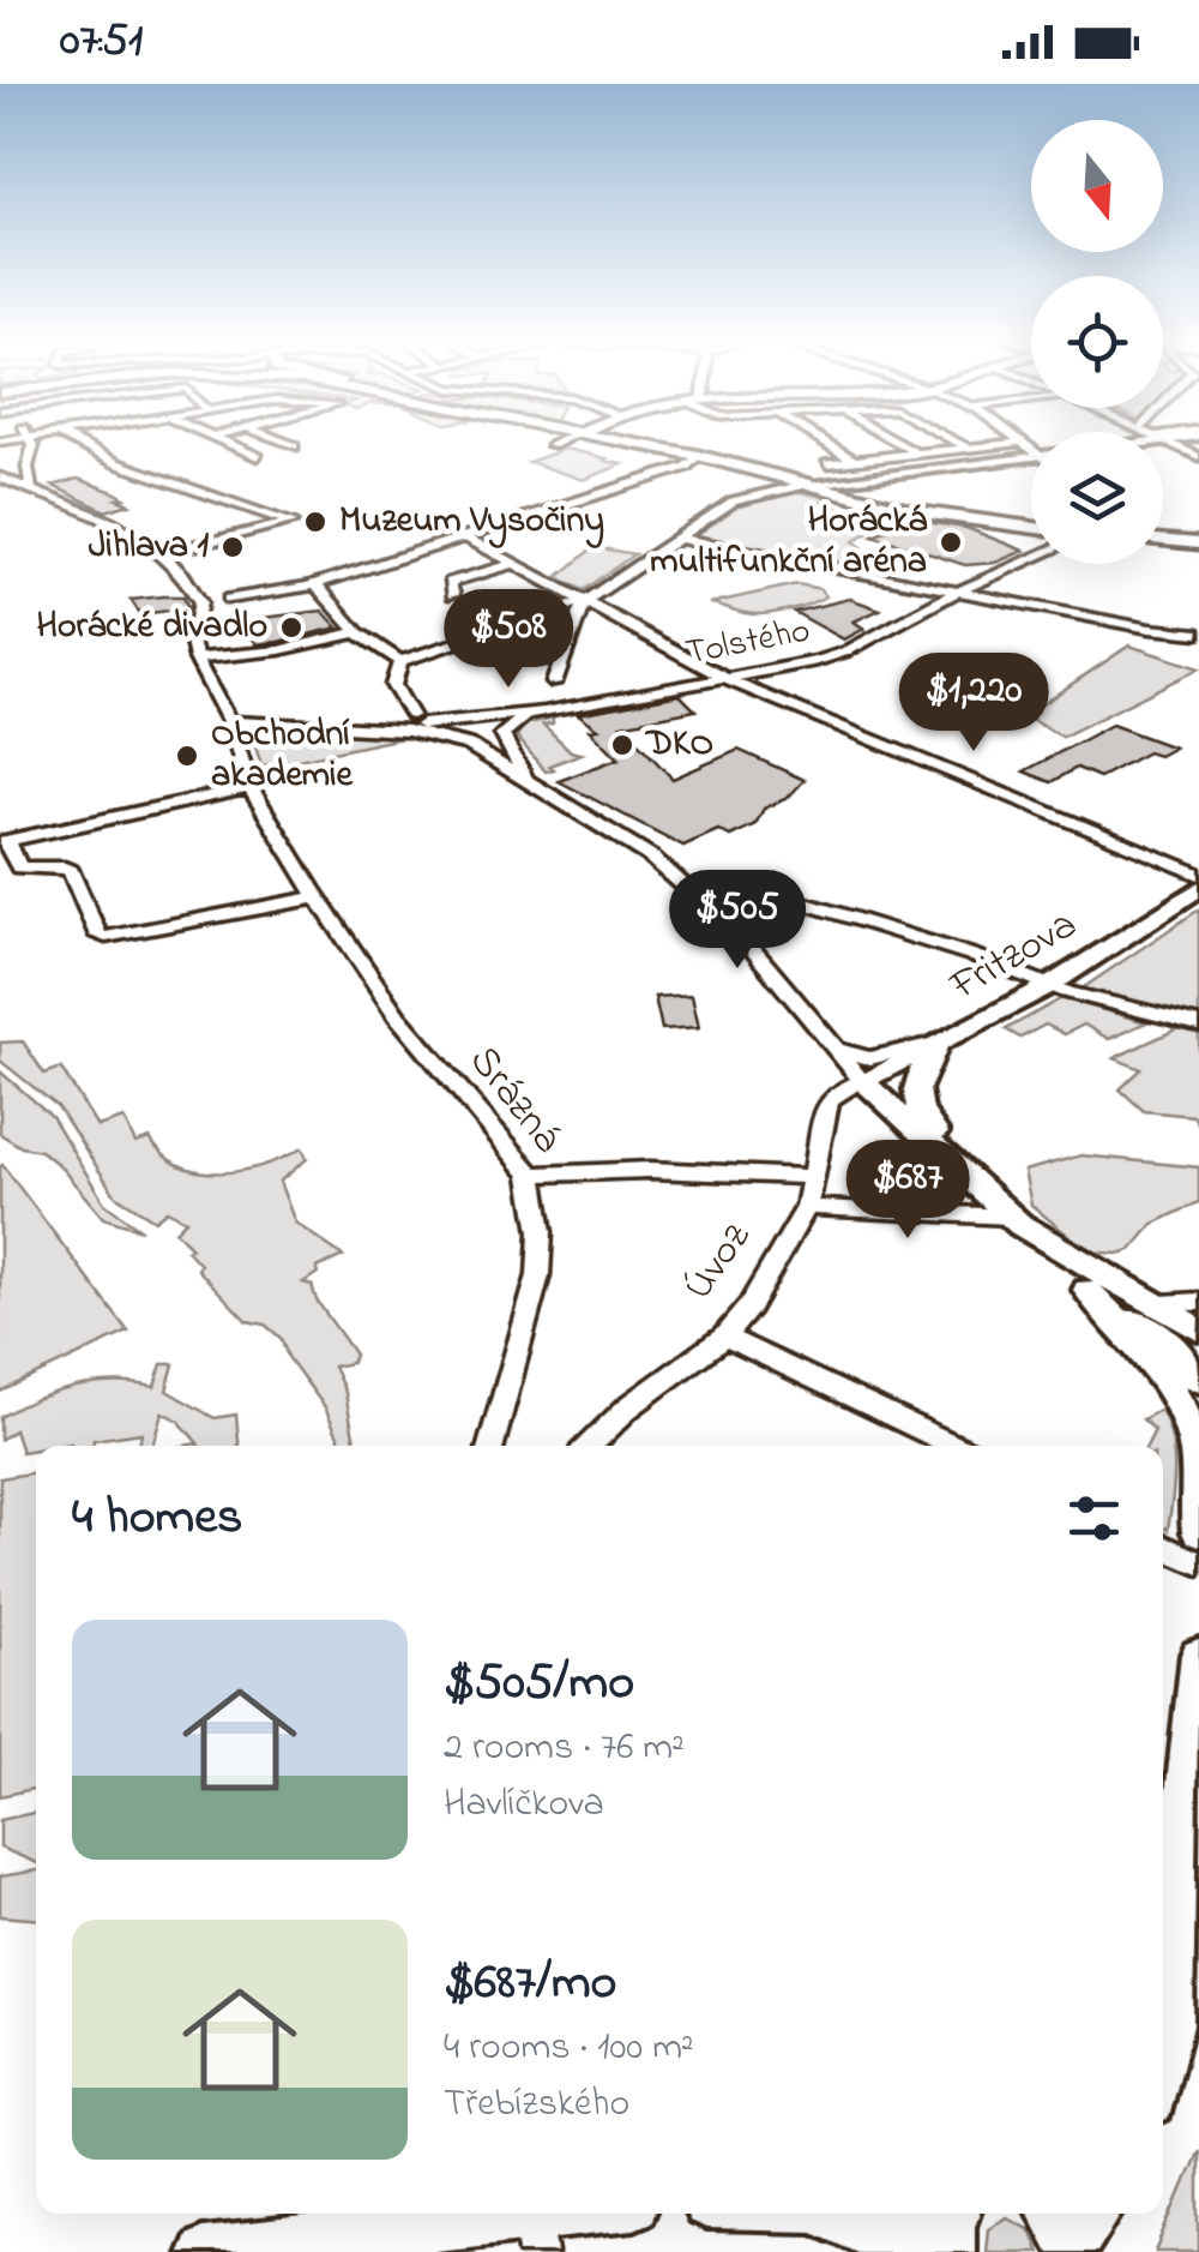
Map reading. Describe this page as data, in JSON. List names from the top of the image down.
{
  "streets": {
    "street": [
      "Tolstého",
      "Fritzova",
      "Srázná",
      "Úvoz"
    ]
  },
  "crossings": [
    ["Fritzova", "Úvoz"]
  ],
  "places": [
    "Muzeum Vysočiny",
    "Horácká multifunkční aréna",
    "Jihlava 1",
    "Horácké divadlo",
    "DKO",
    "Obchodní akademie"
  ],
  "north": "bottom",
  "page": {
    "status": "07:51",
    "price": [
      "$508",
      "$1,220",
      "$505",
      "$687"
    ],
    "heading": "4 homes",
    "list": [
      {
        "name": "$505/mo",
        "note": "2 rooms · 76 m² · Havlíčkova"
      },
      {
        "name": "$687/mo",
        "note": "4 rooms · 100 m² · Třebízského"
      }
    ]
  }
}
